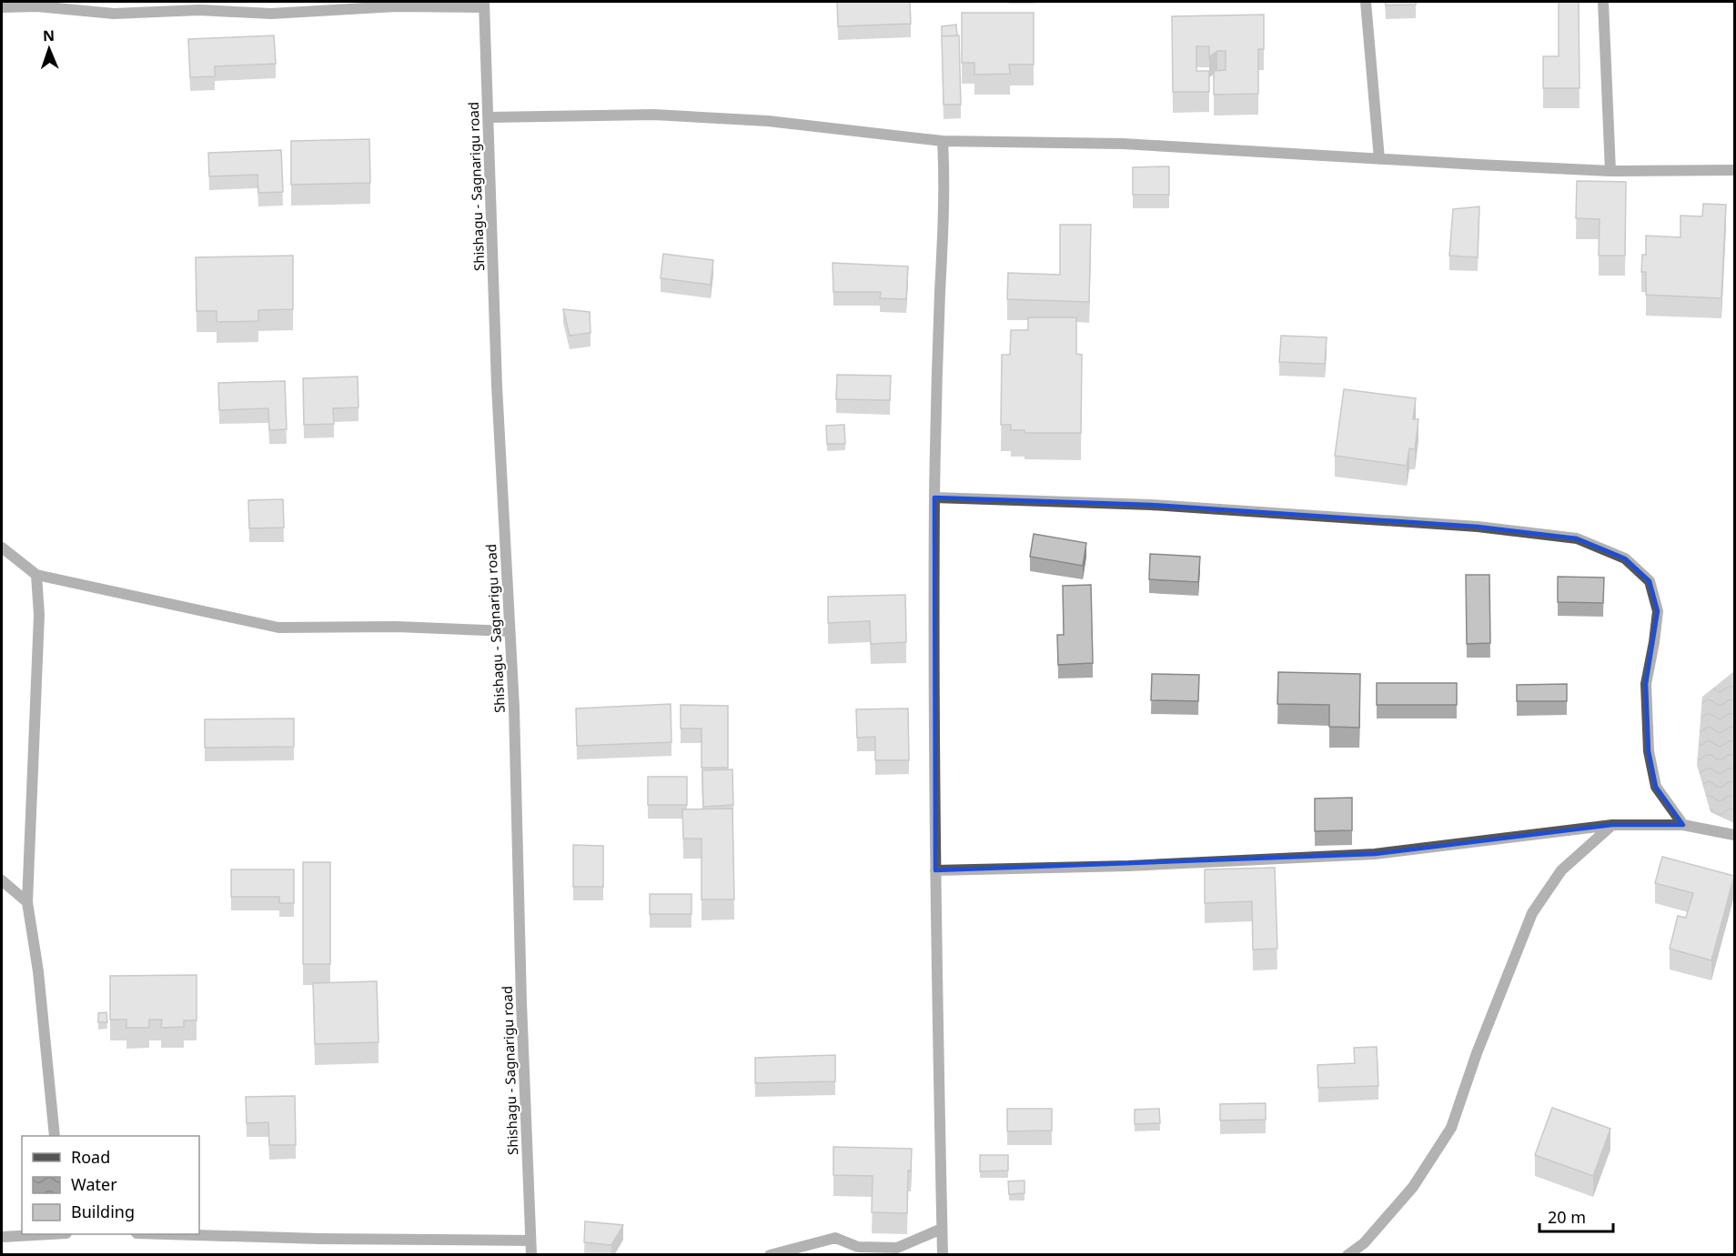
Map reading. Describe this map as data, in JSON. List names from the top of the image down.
{
  "streets": {
    "street": ["Shishagu - Sagnarigu road"]
  },
  "legend": ["Road", "Water", "Building"],
  "scale_bar": "20 m",
  "north": "top"
}
